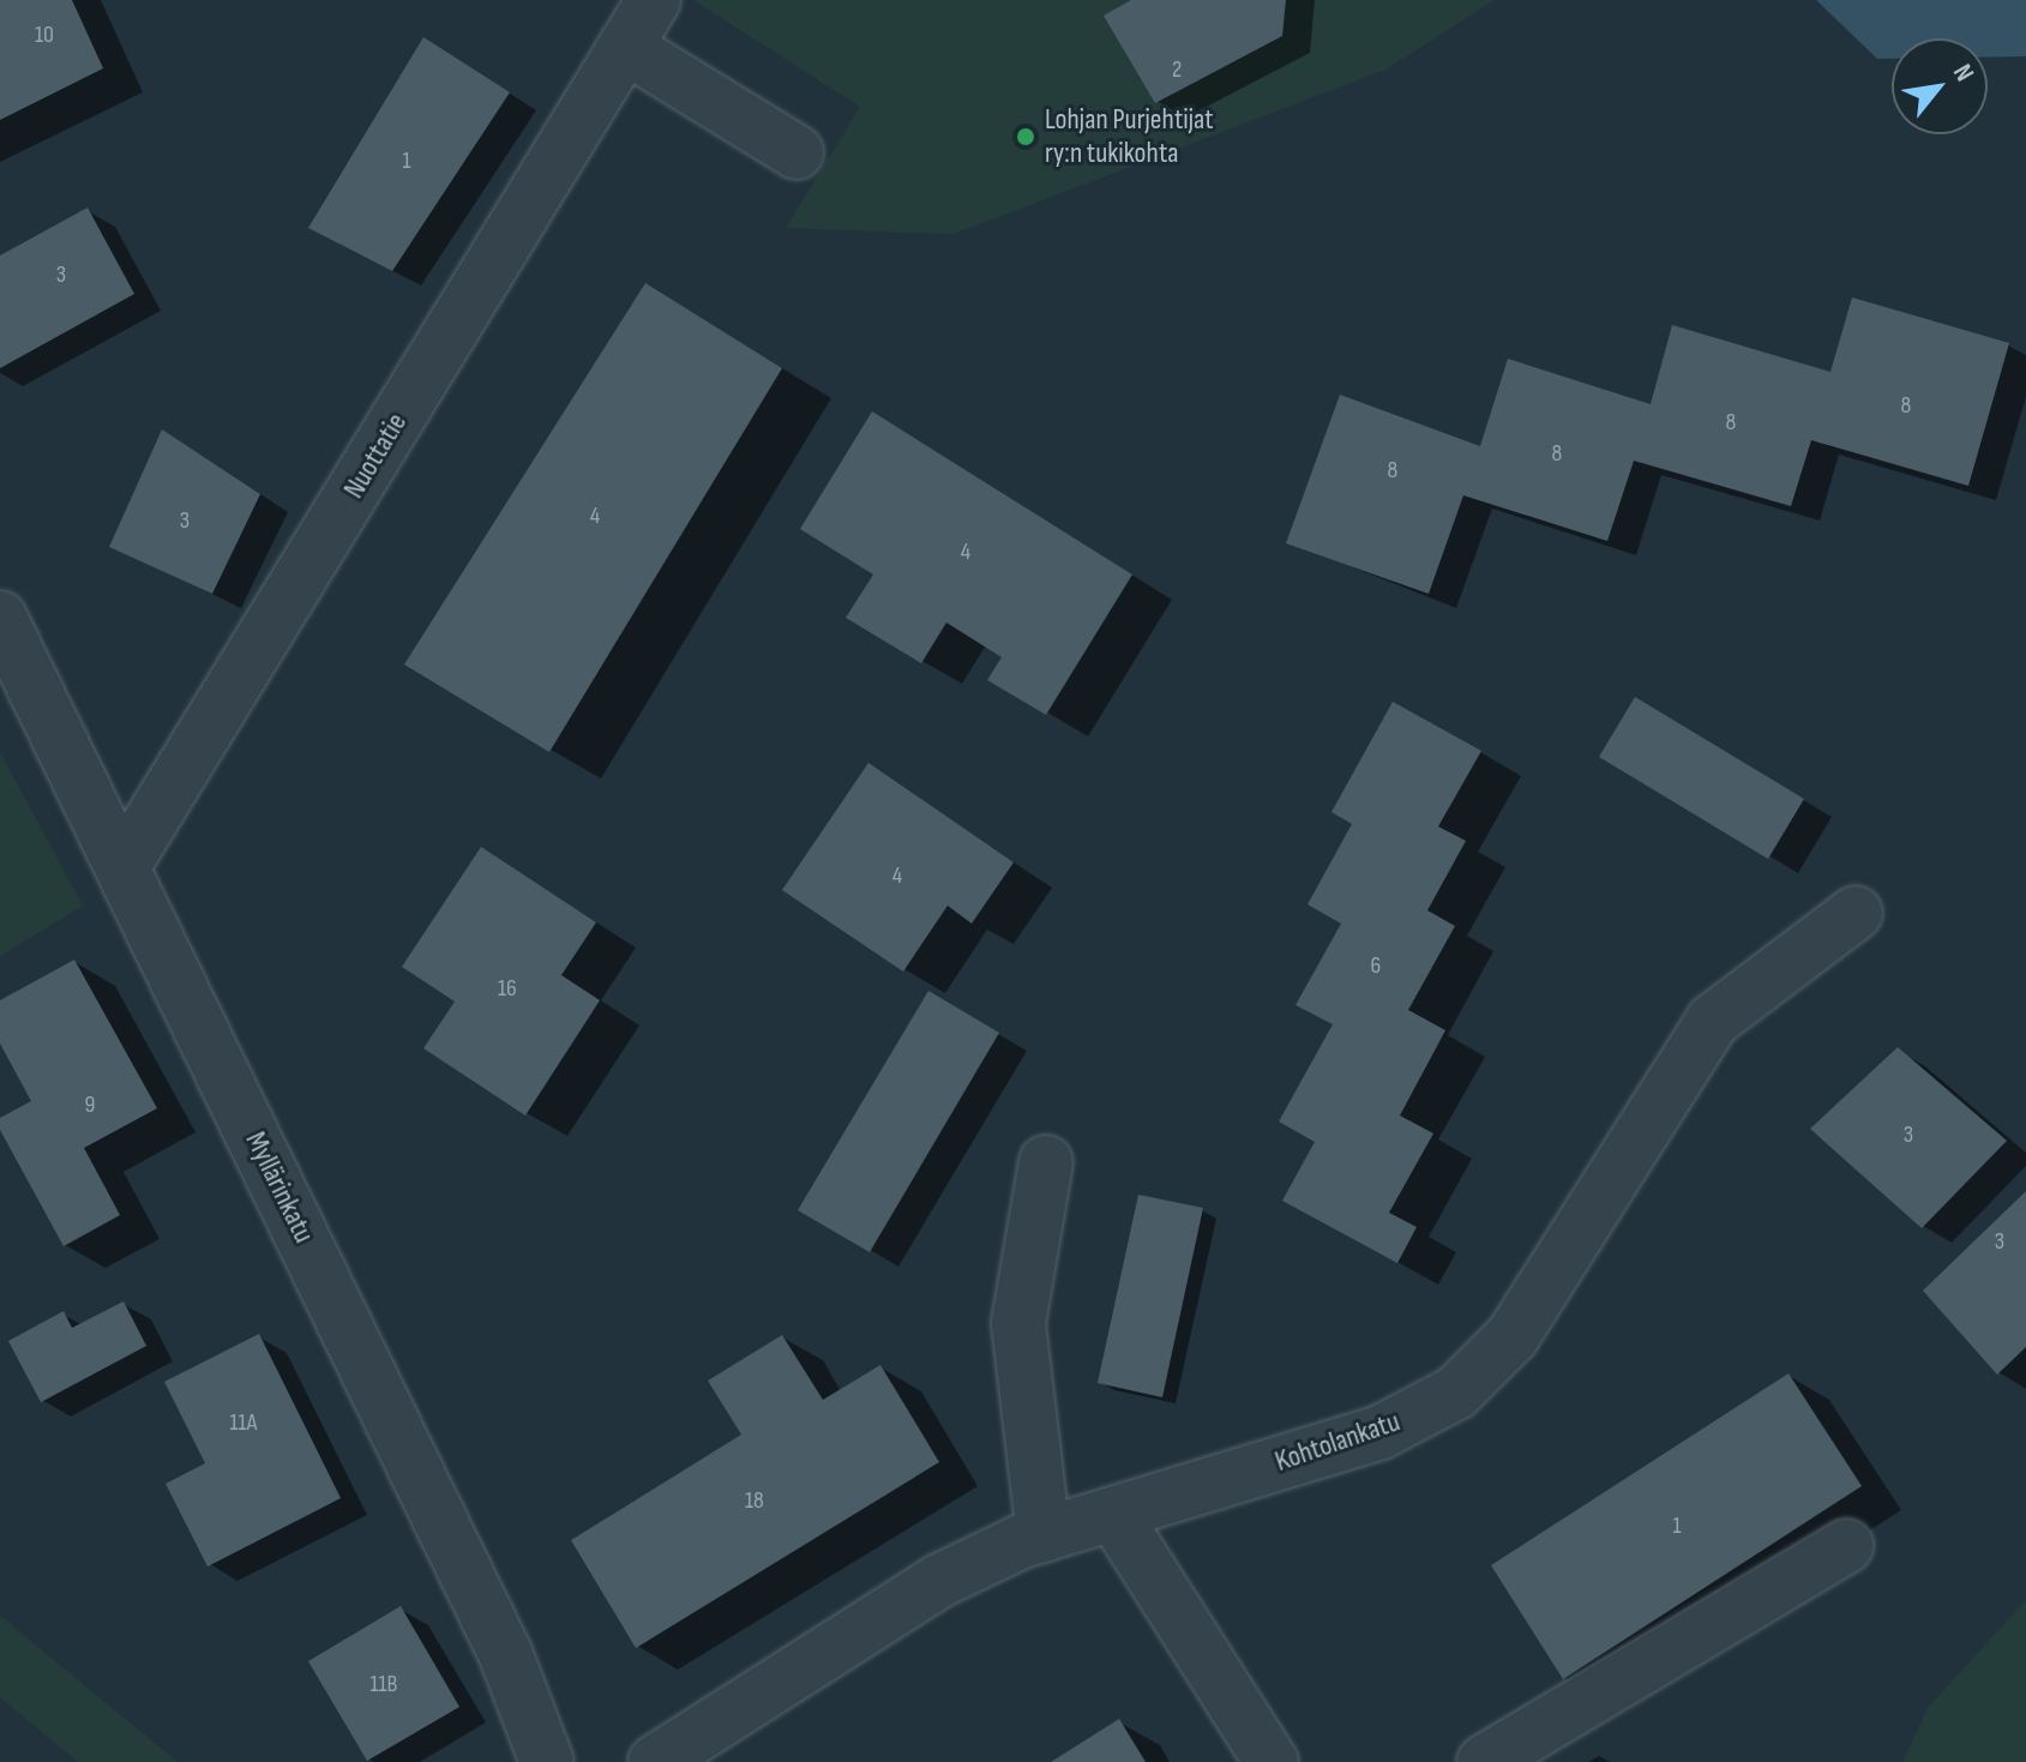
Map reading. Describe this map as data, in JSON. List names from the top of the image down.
{
  "streets": {
    "street": ["Nuottatie", "Myllärinkatu", "Kohtolankatu"]
  },
  "crossings": [
    ["Nuottatie", "Myllärinkatu"]
  ],
  "places": ["Lohjan Purjehtijat ry:n tukikohta"],
  "house_numbers": [
    "10",
    "2",
    "1",
    "3",
    "8",
    "8",
    "8",
    "8",
    "4",
    "3",
    "4",
    "4",
    "6",
    "16",
    "9",
    "3",
    "3",
    "11A",
    "18",
    "1",
    "11B"
  ],
  "north": "top right"
}
